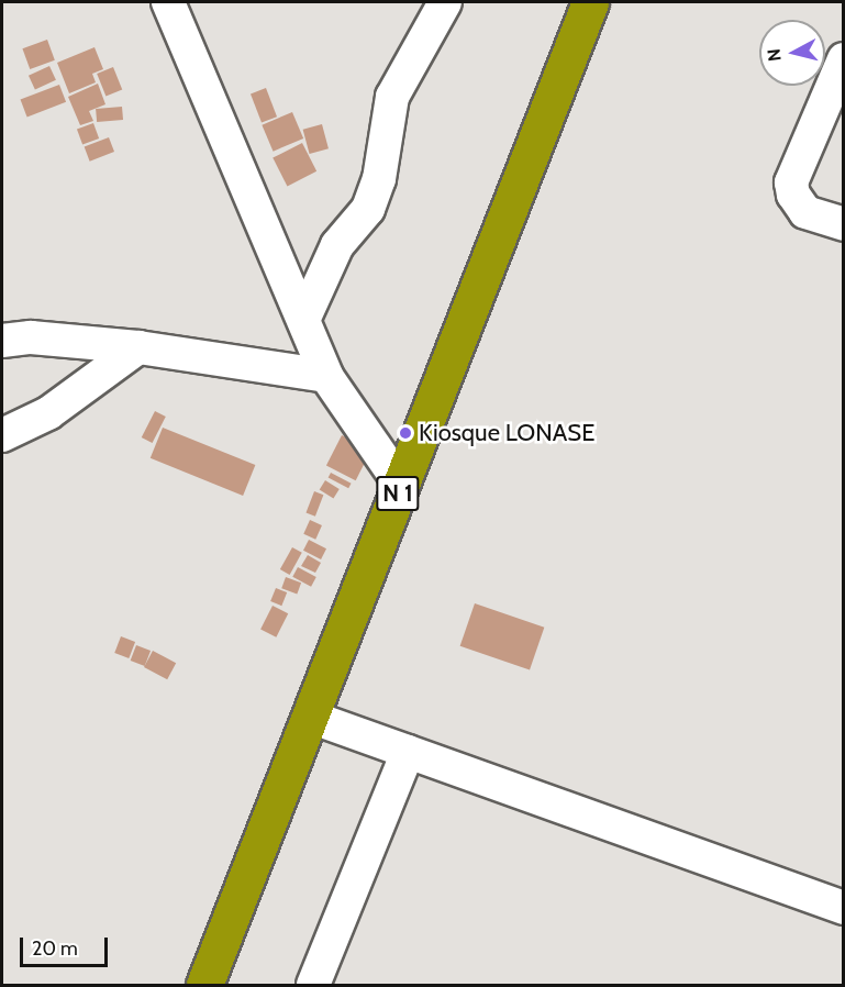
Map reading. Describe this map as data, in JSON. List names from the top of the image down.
{
  "streets": {
    "highway": ["N 1"]
  },
  "places": ["Kiosque LONASE"],
  "scale_bar": "20 m",
  "north": "left"
}
